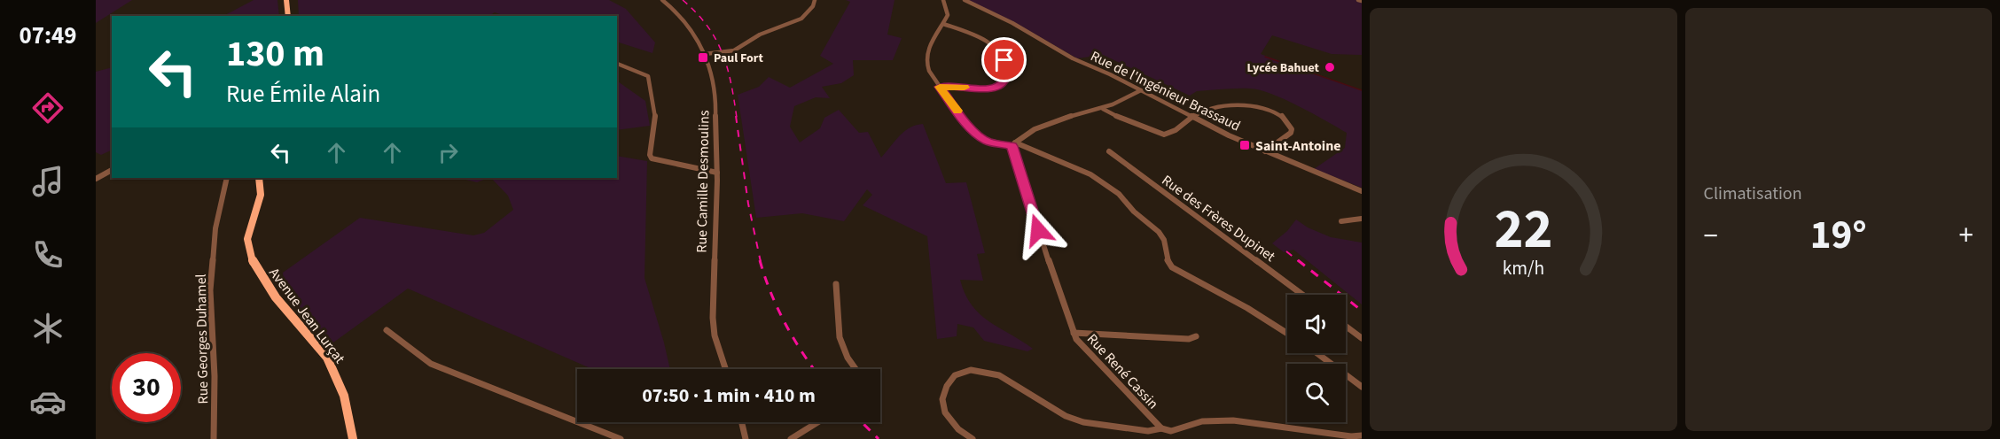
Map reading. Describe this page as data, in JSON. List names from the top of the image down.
{
  "streets": {
    "main road": ["Avenue Jean Lurçat"],
    "street": [
      "Rue de l'Ingénieur Brassaud",
      "Rue Camille Desmoulins",
      "Rue des Frères Dupinet",
      "Rue Georges Duhamel",
      "Rue René Cassin"
    ]
  },
  "places": {
    "transit": ["Paul Fort", "Saint-Antoine"],
    "other": ["Lycée Bahuet"]
  },
  "page": {
    "tabs": "07:49",
    "tile": "Climatisation",
    "turn": ["130 m", "Rue Émile Alain"],
    "heat": ["−", "19°", "+"],
    "limit": "30",
    "trip": "07:50 · 1 min · 410 m",
    "gauge": ["22", "km/h"]
  }
}
